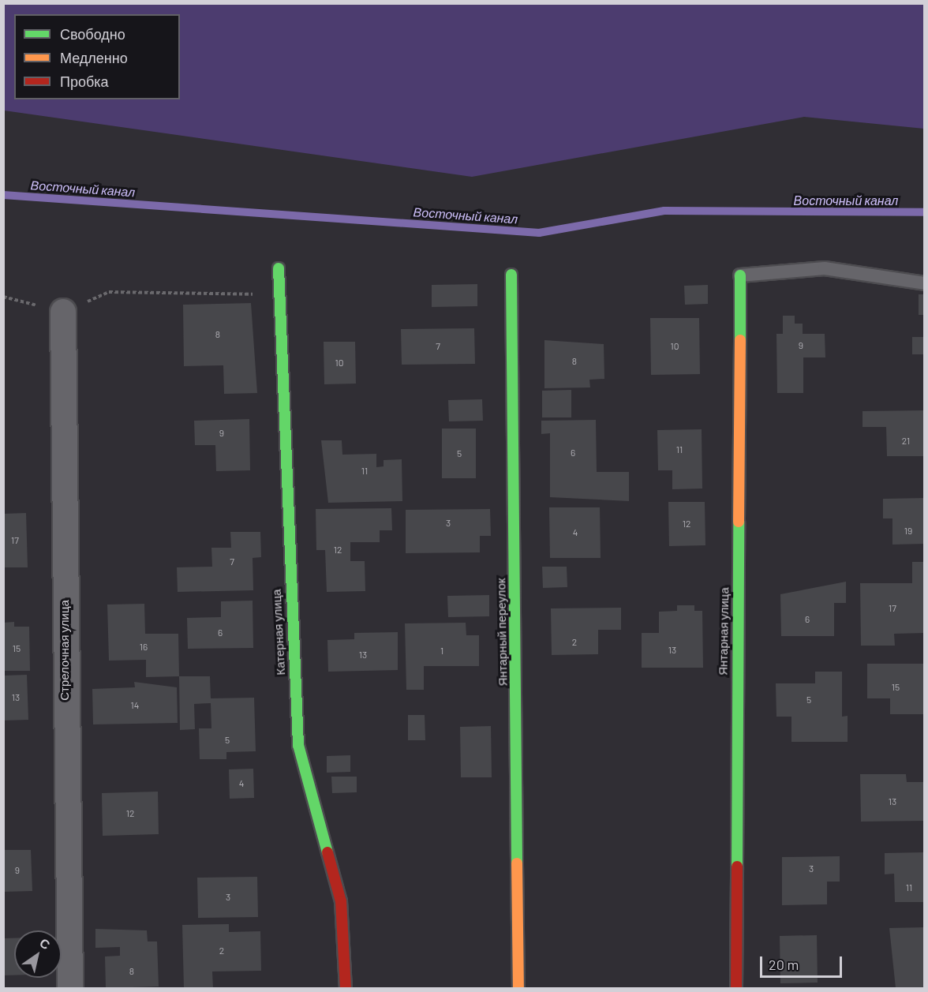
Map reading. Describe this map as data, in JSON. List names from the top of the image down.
{
  "streets": {
    "street": [
      "Янтарная улица",
      "Катерная улица",
      "Янтарный переулок",
      "Стрелочная улица"
    ]
  },
  "water": ["Восточный канал"],
  "house_numbers": [
    "8",
    "9",
    "7",
    "10",
    "8",
    "10",
    "9",
    "21",
    "11",
    "6",
    "5",
    "11",
    "3",
    "12",
    "19",
    "4",
    "17",
    "12",
    "7",
    "17",
    "6",
    "6",
    "2",
    "16",
    "15",
    "13",
    "1",
    "13",
    "15",
    "13",
    "5",
    "14",
    "5",
    "4",
    "13",
    "12",
    "3",
    "9",
    "11",
    "3",
    "2",
    "8"
  ],
  "legend": ["Свободно", "Медленно", "Пробка"],
  "scale_bar": "20 m",
  "north": "top right"
}
